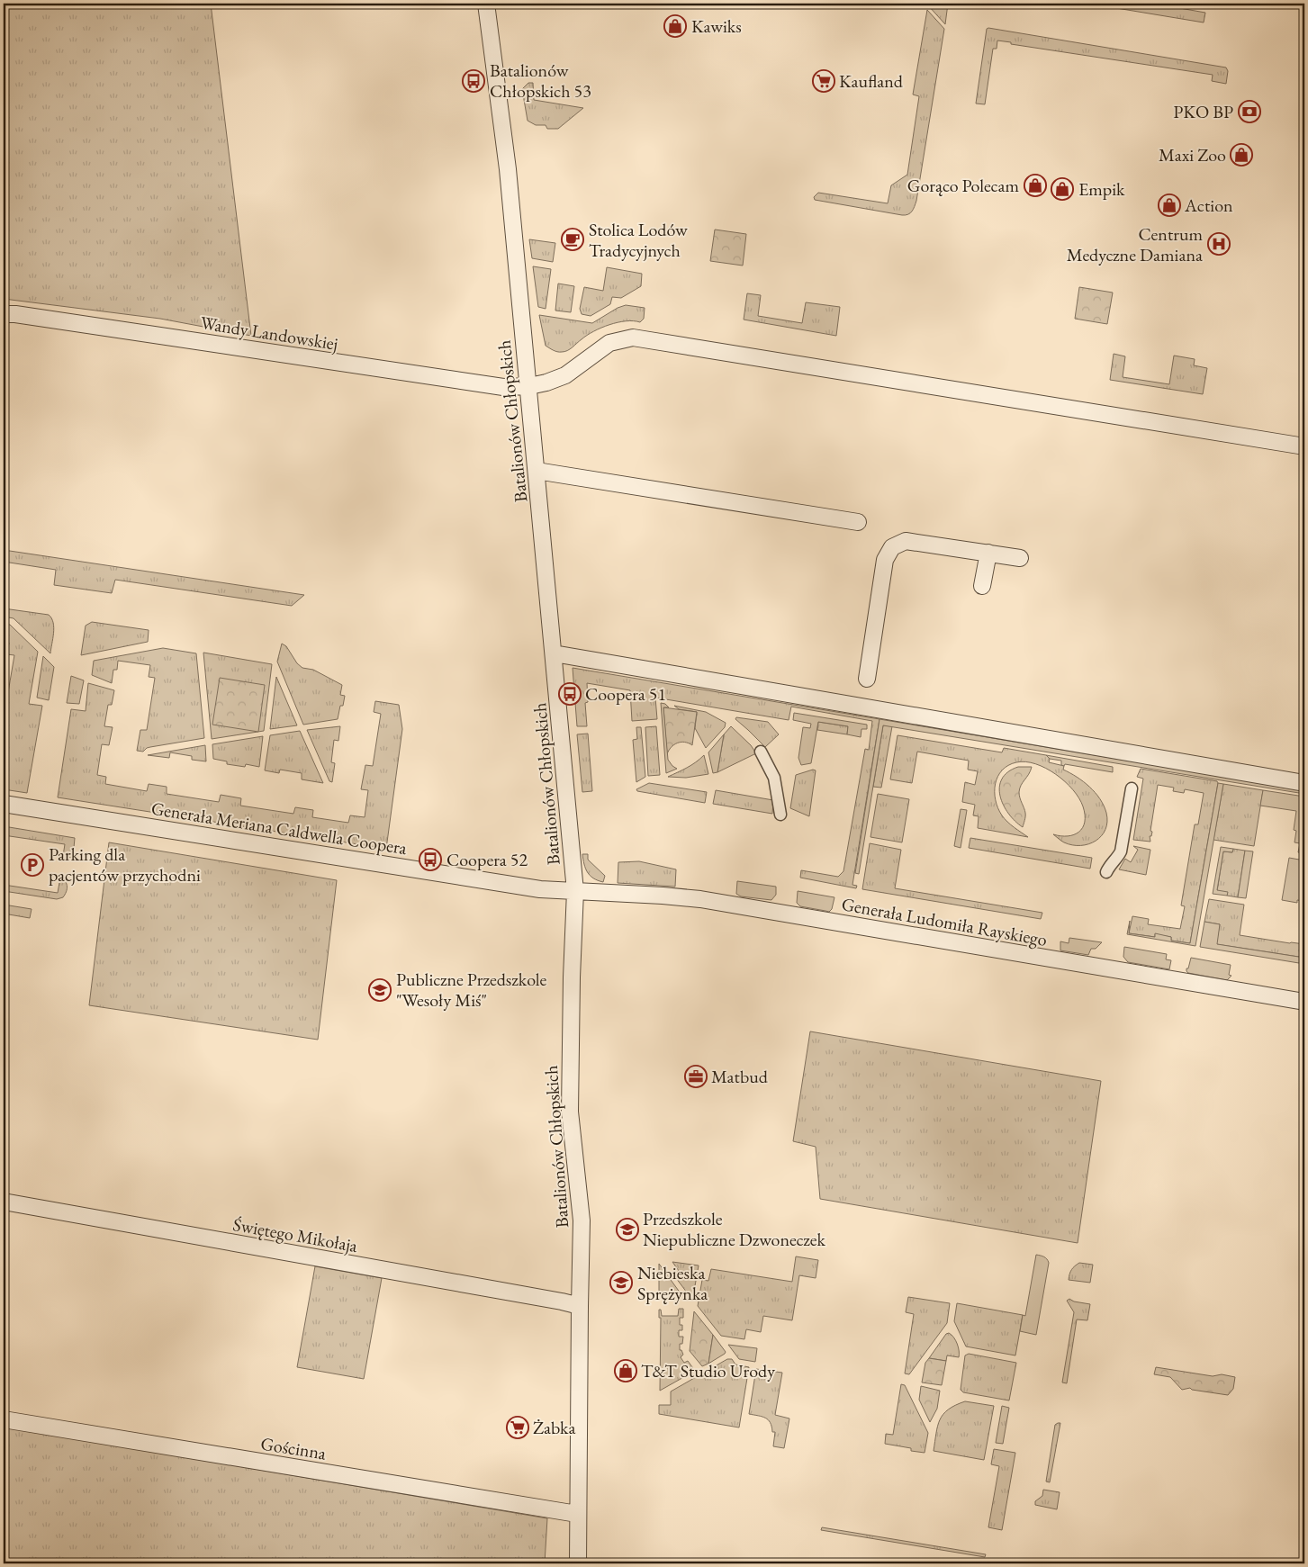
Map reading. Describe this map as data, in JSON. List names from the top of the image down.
{
  "streets": {
    "street": [
      "Wandy Landowskiej",
      "Batalionów Chłopskich",
      "Generała Meriana Caldwella Coopera",
      "Generała Ludomiła Rayskiego",
      "Świętego Mikołaja",
      "Gościnna"
    ]
  },
  "crossings": [
    ["Wandy Landowskiej", "Batalionów Chłopskich"],
    ["Batalionów Chłopskich", "Generała Meriana Caldwella Coopera"],
    ["Batalionów Chłopskich", "Generała Ludomiła Rayskiego"],
    ["Batalionów Chłopskich", "Świętego Mikołaja"],
    ["Batalionów Chłopskich", "Gościnna"],
    ["Generała Meriana Caldwella Coopera", "Generała Ludomiła Rayskiego"]
  ],
  "places": {
    "shop": [
      "Kawiks",
      "Maxi Zoo",
      "Gorąco Polecam",
      "Empik",
      "Action",
      "T&T Studio Urody"
    ],
    "bus stop": ["Batalionów Chłopskich 53", "Coopera 51", "Coopera 52"],
    "supermarket": ["Kaufland", "Żabka"],
    "bank": ["PKO BP"],
    "cafe": ["Stolica Lodów Tradycyjnych"],
    "hospital": ["Centrum Medyczne Damiana"],
    "parking": ["Parking dla pacjentów przychodni"],
    "school or university": ["Publiczne Przedszkole \"Wesoły Miś\"", "Przedszkole Niepubliczne Dzwoneczek", "Niebieska Sprężynka"],
    "office": ["Matbud"]
  }
}
